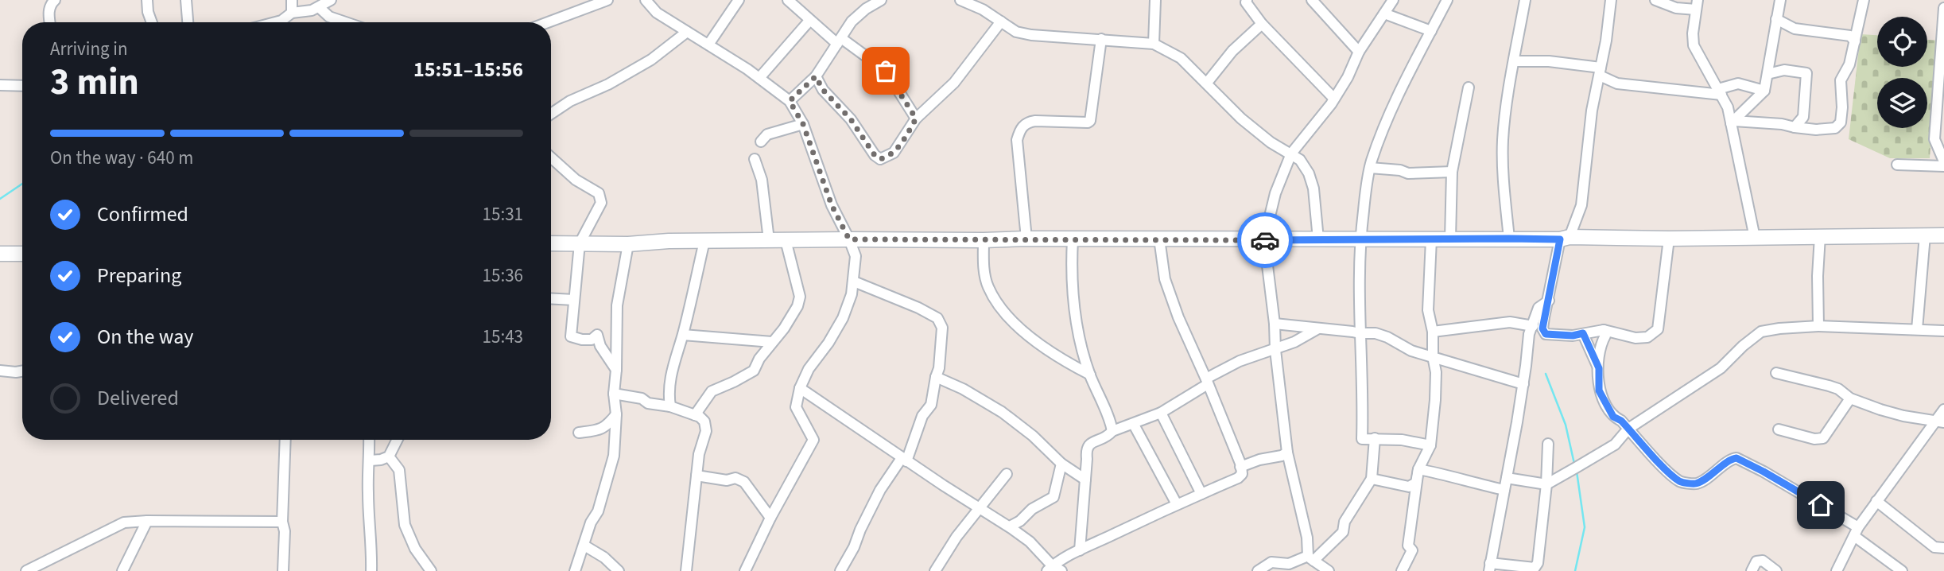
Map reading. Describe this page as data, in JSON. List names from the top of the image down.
{
  "page": {
    "heading": ["3 min", "Arriving in", "15:51–15:56"],
    "bar": "On the way · 640 m",
    "list": [
      ["Confirmed", "15:31"],
      ["Preparing", "15:36"],
      ["On the way", "15:43"],
      "Delivered"
    ]
  }
}
